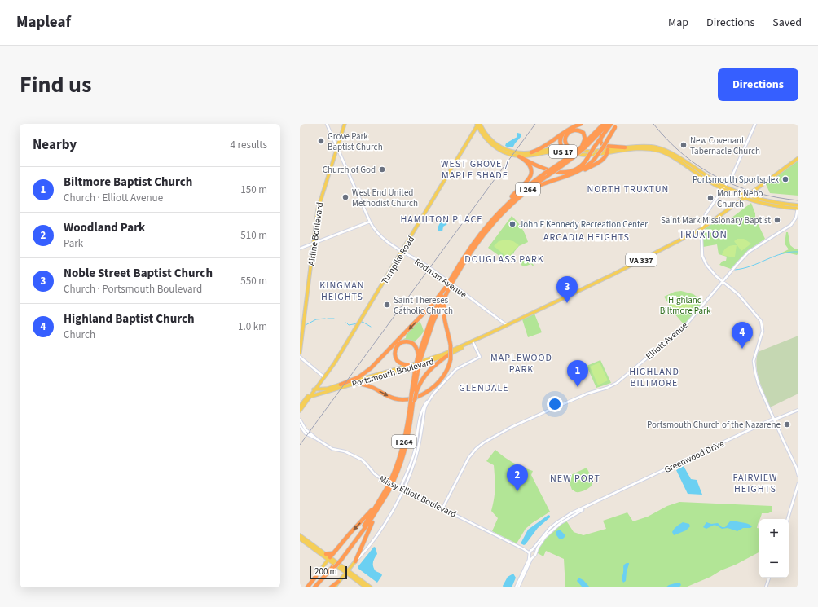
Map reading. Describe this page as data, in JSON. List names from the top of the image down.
{
  "streets": {
    "highway": ["I 264"],
    "main road": [
      "US 17",
      "Airline Boulevard",
      "Turnpike Road",
      "VA 337",
      "Portsmouth Boulevard"
    ],
    "street": [
      "Rodman Avenue",
      "Elliott Avenue",
      "Greenwood Drive",
      "Missy Elliott Boulevard"
    ]
  },
  "crossings": [
    ["US 17", "Turnpike Road"],
    ["US 17", "Elliott Avenue"],
    ["US 17", "Portsmouth Boulevard"],
    ["Airline Boulevard", "Rodman Avenue"],
    ["Turnpike Road", "Rodman Avenue"],
    ["Turnpike Road", "Portsmouth Boulevard"],
    ["Rodman Avenue", "Portsmouth Boulevard"],
    ["Elliott Avenue", "Missy Elliott Boulevard"],
    ["Greenwood Drive", "Missy Elliott Boulevard"]
  ],
  "districts": [
    "WEST GROVE / MAPLE SHADE",
    "NORTH TRUXTUN",
    "HAMILTON PLACE",
    "TRUXTON",
    "ARCADIA HEIGHTS",
    "DOUGLASS PARK",
    "KINGMAN HEIGHTS",
    "MAPLEWOOD PARK",
    "HIGHLAND BILTMORE",
    "GLENDALE",
    "FAIRVIEW HEIGHTS",
    "NEW PORT"
  ],
  "parks": ["Highland Biltmore Park"],
  "places": [
    "Grove Park Baptist Church",
    "New Covenant Tabernacle Church",
    "Church of God",
    "Portsmouth Sportsplex",
    "West End United Methodist Church",
    "Mount Nebo Church",
    "Saint Mark Missionary Baptist",
    "John F Kennedy Recreation Center",
    "Saint Thereses Catholic Church",
    "Portsmouth Church of the Nazarene"
  ],
  "scale_bar": "200 m",
  "page": {
    "header": "Mapleaf",
    "nav": ["Map", "Directions", "Saved"],
    "title": "Find us",
    "buttons": "Directions",
    "heading": ["Nearby", "4 results"],
    "list": [
      {
        "mark": "1",
        "name": "Biltmore Baptist Church",
        "note": "Church · Elliott Avenue",
        "value": "150 m"
      },
      {
        "mark": "2",
        "name": "Woodland Park",
        "note": "Park",
        "value": "510 m"
      },
      {
        "mark": "3",
        "name": "Noble Street Baptist Church",
        "note": "Church · Portsmouth Boulevard",
        "value": "550 m"
      },
      {
        "mark": "4",
        "name": "Highland Baptist Church",
        "note": "Church",
        "value": "1.0 km"
      }
    ],
    "pins": [
      "3",
      "4",
      "1",
      "2"
    ],
    "map_buttons": ["+", "−"],
    "scale": "200 m"
  }
}
